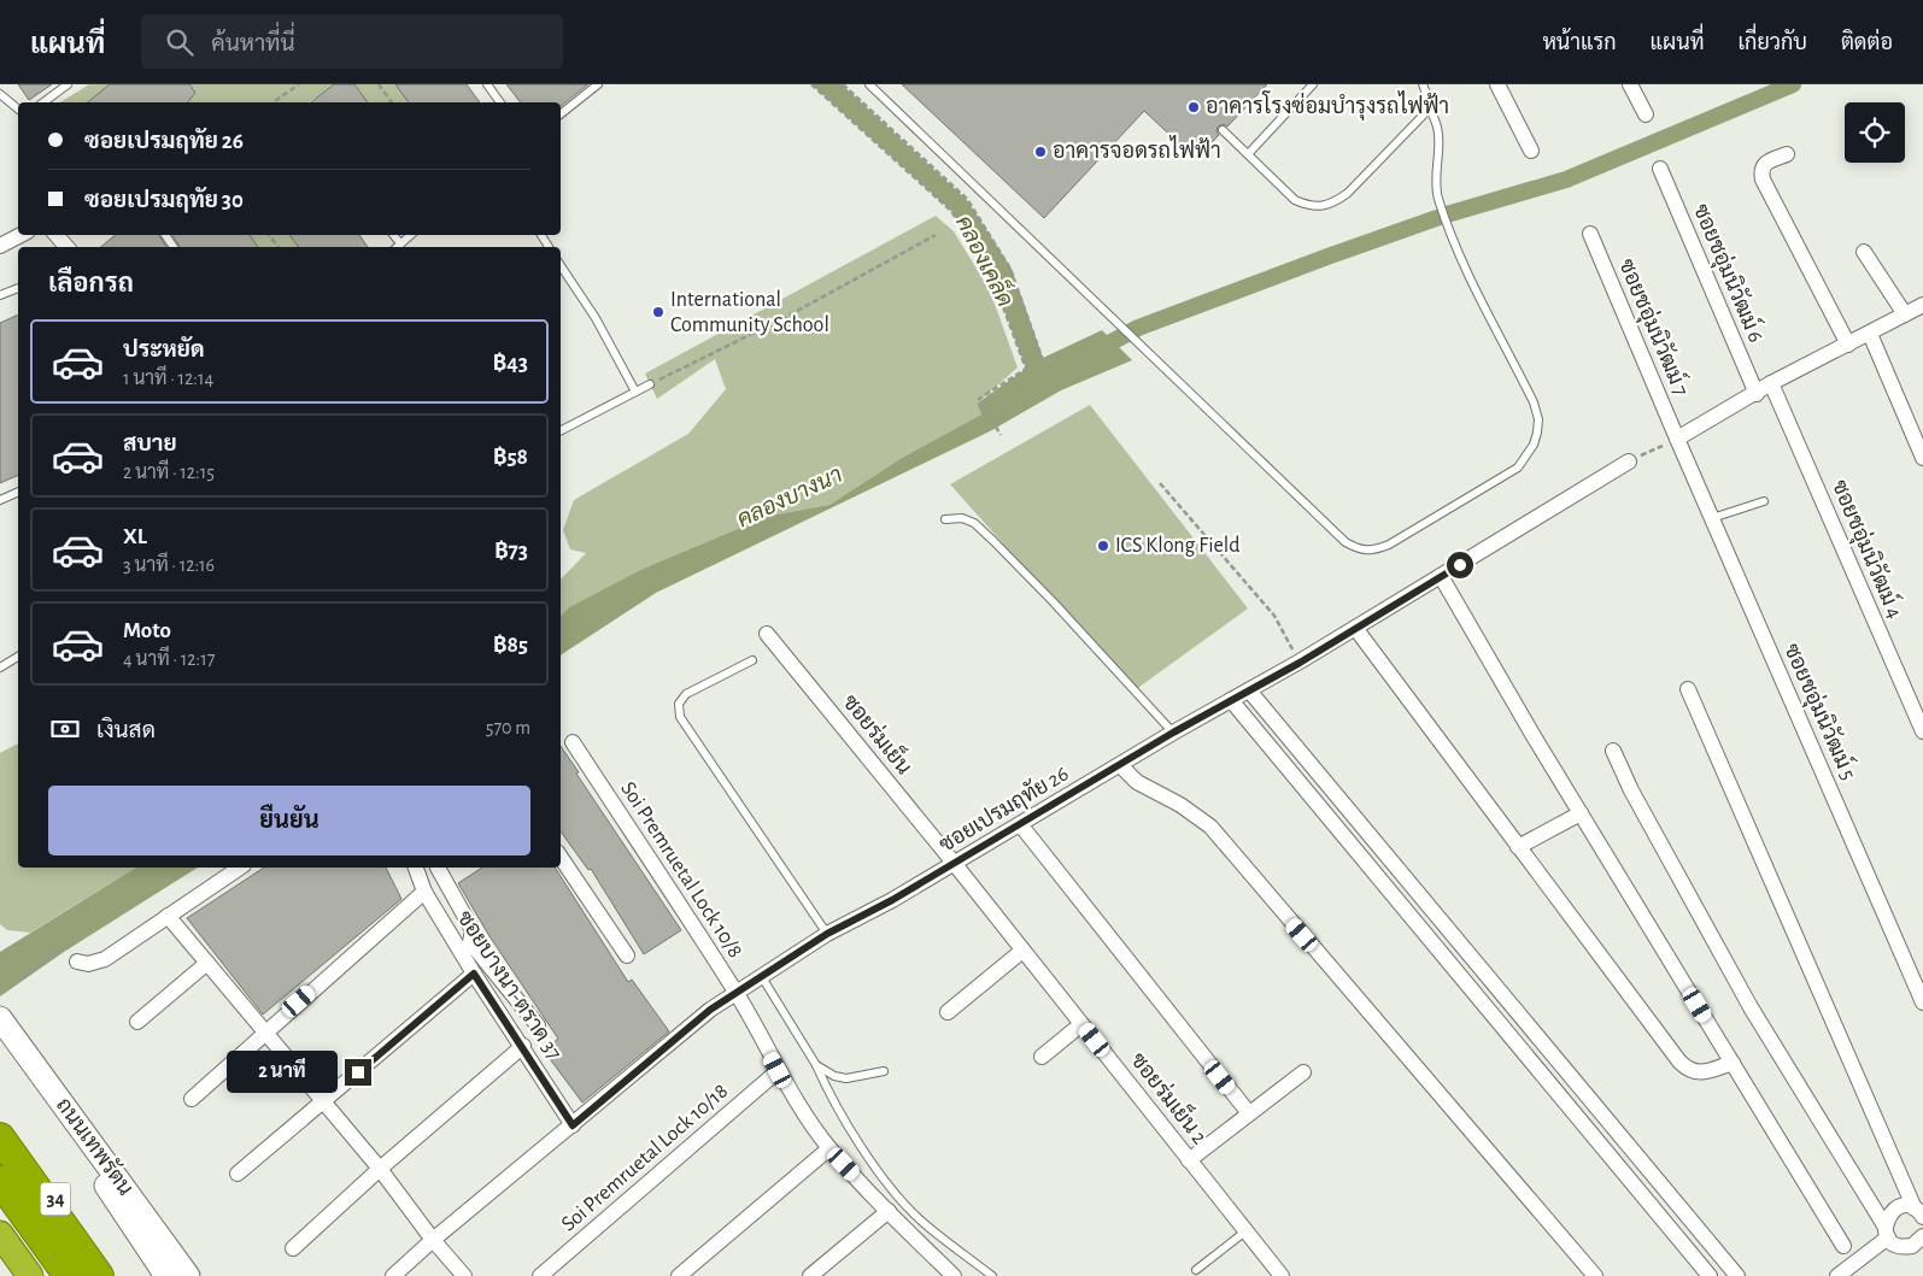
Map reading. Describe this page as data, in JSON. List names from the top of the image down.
{
  "streets": {
    "highway": ["34"],
    "main road": ["ถนนเทพรัตน"],
    "street": [
      "ซอยชอุ่มนิวัฒม์ 6",
      "ซอยชอุ่มนิวัฒม์ 7",
      "ซอยชอุ่มนิวัฒม์ 4",
      "ซอยชอุ่มนิวัฒม์ 5",
      "ซอยร่มเย็น",
      "ซอยเปรมฤทัย 26",
      "Soi Premruetal Lock 10/8",
      "ซอยบางนา-ตราด 37",
      "ซอยร่มเย็น 2",
      "Soi Premruetal Lock 10/18"
    ]
  },
  "crossings": [
    ["ซอยชอุ่มนิวัฒม์ 7", "ซอยชอุ่มนิวัฒม์ 5"],
    ["ซอยร่มเย็น", "ซอยเปรมฤทัย 26"],
    ["ซอยร่มเย็น", "ซอยร่มเย็น 2"],
    ["ซอยเปรมฤทัย 26", "Soi Premruetal Lock 10/8"],
    ["ซอยเปรมฤทัย 26", "ซอยบางนา-ตราด 37"],
    ["ซอยเปรมฤทัย 26", "ซอยร่มเย็น 2"],
    ["Soi Premruetal Lock 10/8", "Soi Premruetal Lock 10/18"]
  ],
  "water": ["คลองเคล็ด", "คลองบางนา"],
  "places": [
    "อาคารโรงซ่อมบำรุงรถไฟฟ้า",
    "อาคารจอดรถไฟฟ้า",
    "International Community School",
    "ICS Klong Field"
  ],
  "page": {
    "header": "แผนที่",
    "search": "ค้นหาที่นี่",
    "nav": [
      "หน้าแรก",
      "แผนที่",
      "เกี่ยวกับ",
      "ติดต่อ"
    ],
    "banner": ["ซอยเปรมฤทัย 26", "ซอยเปรมฤทัย 30"],
    "heading": "เลือกรถ",
    "list": [
      {
        "name": "ประหยัด",
        "note": "1 นาที · 12:14",
        "value": "฿43"
      },
      {
        "name": "สบาย",
        "note": "2 นาที · 12:15",
        "value": "฿58"
      },
      {
        "name": "XL",
        "note": "3 นาที · 12:16",
        "value": "฿73"
      },
      {
        "name": "Moto",
        "note": "4 นาที · 12:17",
        "value": "฿85"
      }
    ],
    "pay": ["เงินสด", "570 m"],
    "buttons": "ยืนยัน",
    "bubble": "2 นาที"
  }
}
